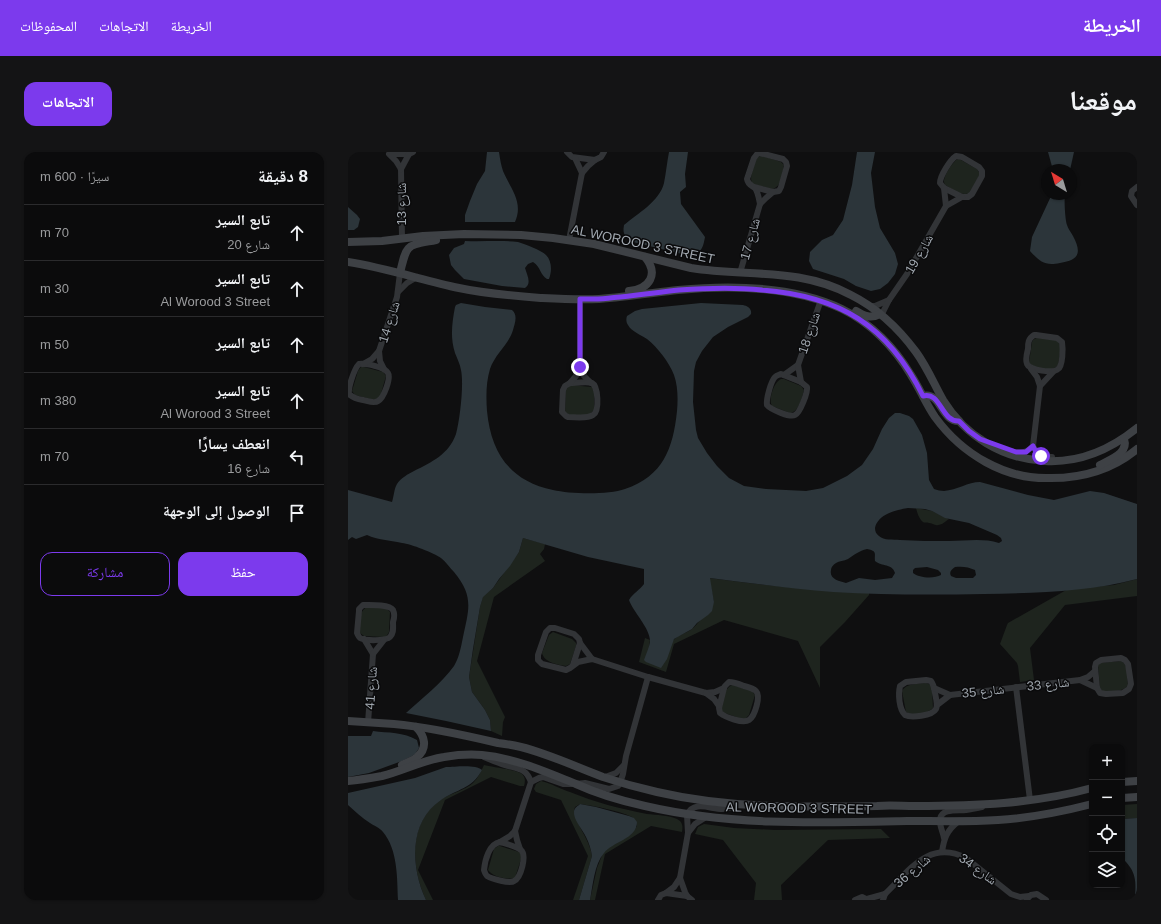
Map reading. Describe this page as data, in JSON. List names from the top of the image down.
{
  "streets": {
    "street": [
      "شارع 13",
      "شارع 17",
      "AL WOROOD 3 STREET",
      "شارع 19",
      "شارع 14",
      "شارع 18",
      "شارع 33",
      "شارع 41",
      "شارع 35",
      "شارع 34",
      "شارع 36"
    ]
  },
  "crossings": [
    ["شارع 13", "AL WOROOD 3 STREET"],
    ["شارع 17", "AL WOROOD 3 STREET"],
    ["AL WOROOD 3 STREET", "شارع 19"],
    ["AL WOROOD 3 STREET", "شارع 41"],
    ["شارع 33", "شارع 35"],
    ["شارع 34", "شارع 36"]
  ],
  "north": "top left",
  "page": {
    "header": "الخريطة",
    "nav": ["الخريطة", "الاتجاهات", "المحفوظات"],
    "title": "موقعنا",
    "buttons": [
      "الاتجاهات",
      ["حفظ", "مشاركة"]
    ],
    "heading": ["8 دقيقة", "سيرًا · 600 m"],
    "list": [
      ["تابع السير", "شارع 20", "70 m"],
      ["تابع السير", "Al Worood 3 Street", "30 m"],
      ["تابع السير", "50 m"],
      ["تابع السير", "Al Worood 3 Street", "380 m"],
      ["انعطف يسارًا", "شارع 16", "70 m"],
      "الوصول إلى الوجهة"
    ],
    "map_buttons": ["+", "−"]
  }
}
